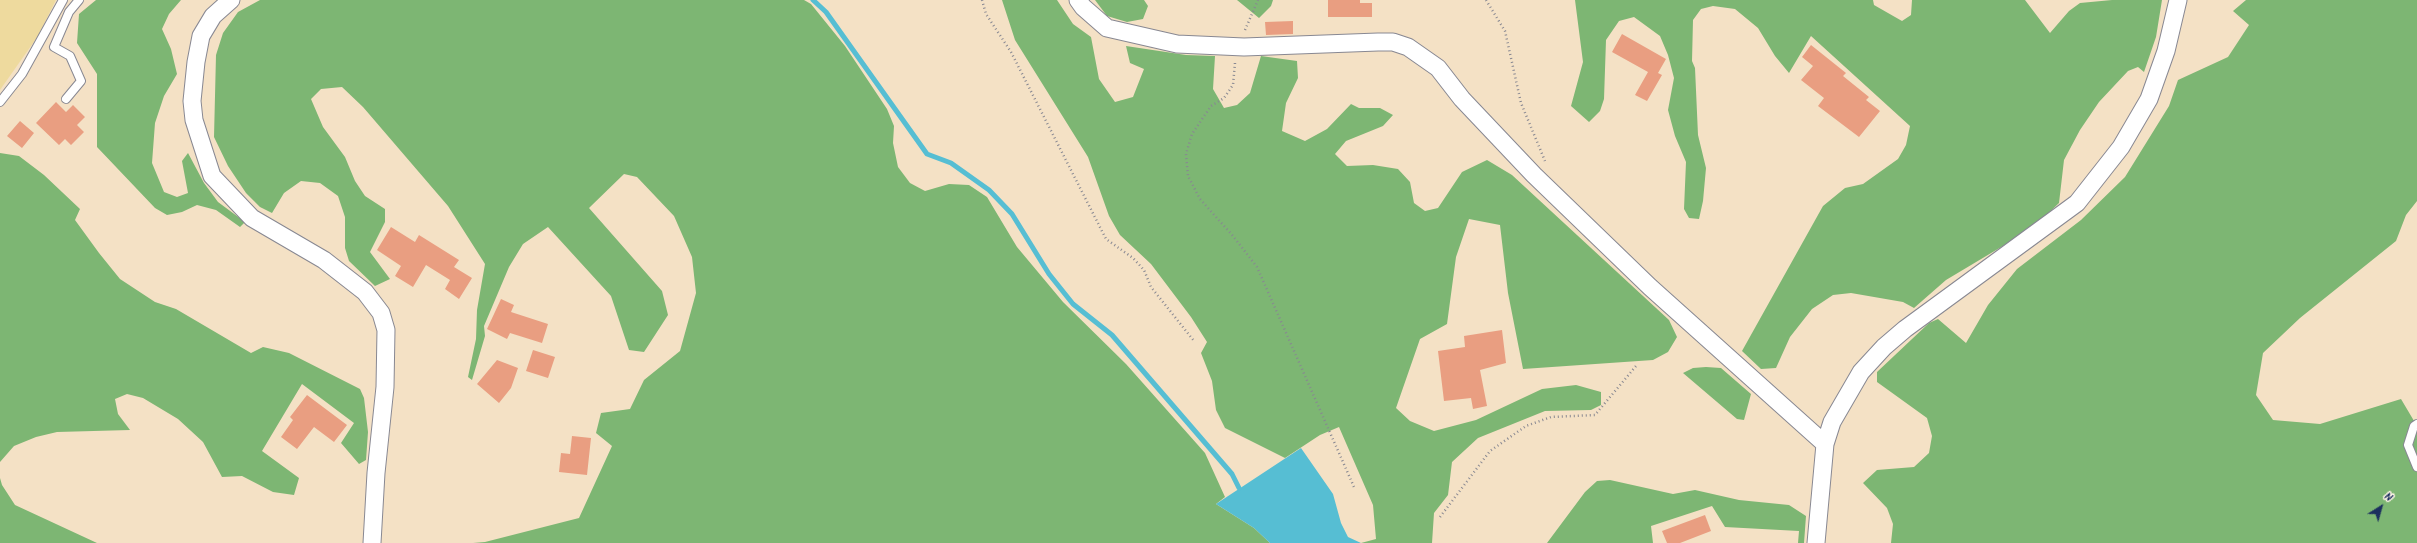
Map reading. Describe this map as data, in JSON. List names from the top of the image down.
{
  "north": "top right"
}
